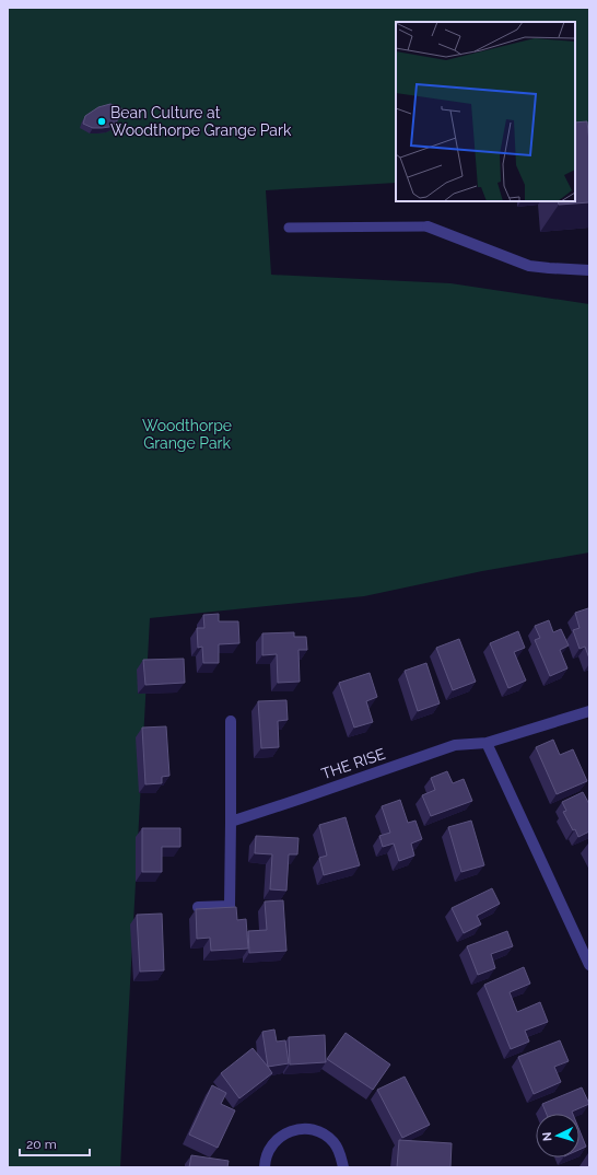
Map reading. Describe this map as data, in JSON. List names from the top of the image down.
{
  "streets": {
    "street": ["THE RISE"]
  },
  "parks": ["Woodthorpe Grange Park"],
  "places": ["Bean Culture at Woodthorpe Grange Park"],
  "scale_bar": "20 m",
  "north": "left"
}
